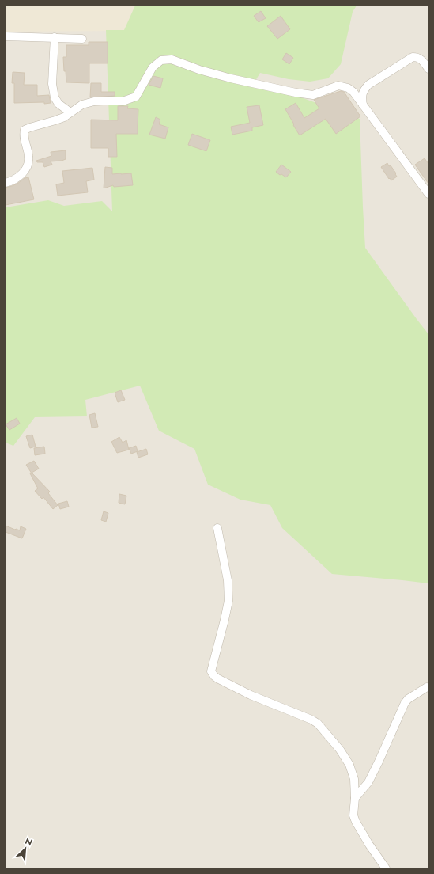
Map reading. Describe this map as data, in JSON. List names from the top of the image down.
{
  "north": "top right"
}
